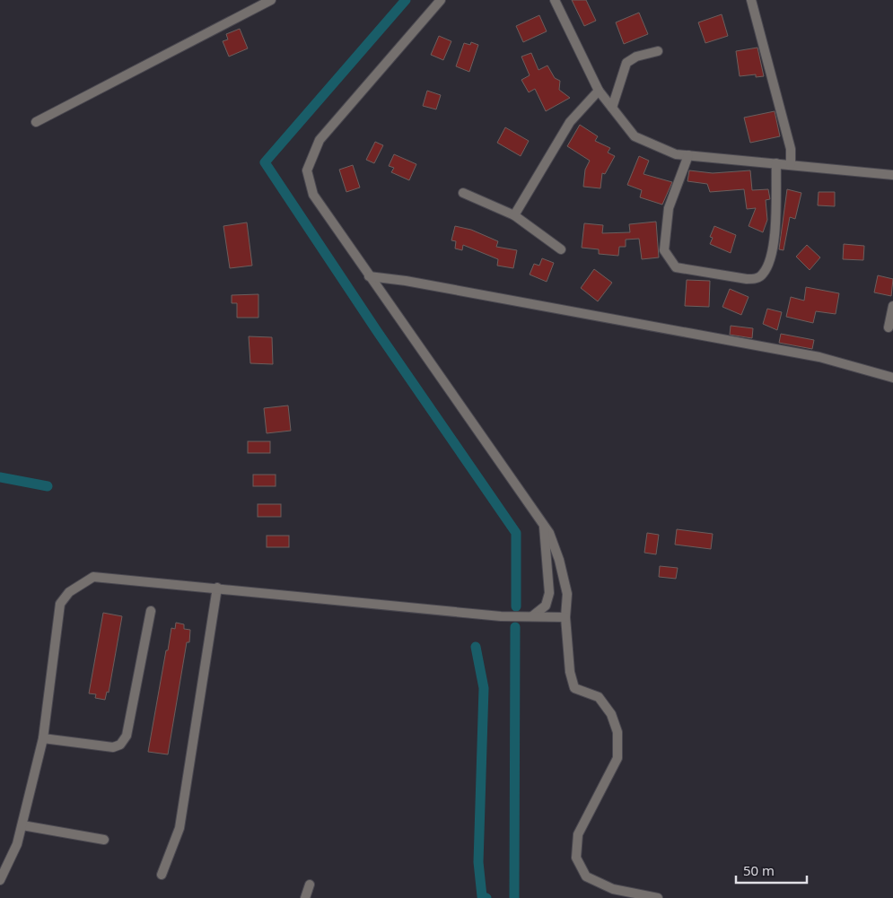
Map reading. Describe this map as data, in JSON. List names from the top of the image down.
{
  "scale_bar": "50 m"
}
